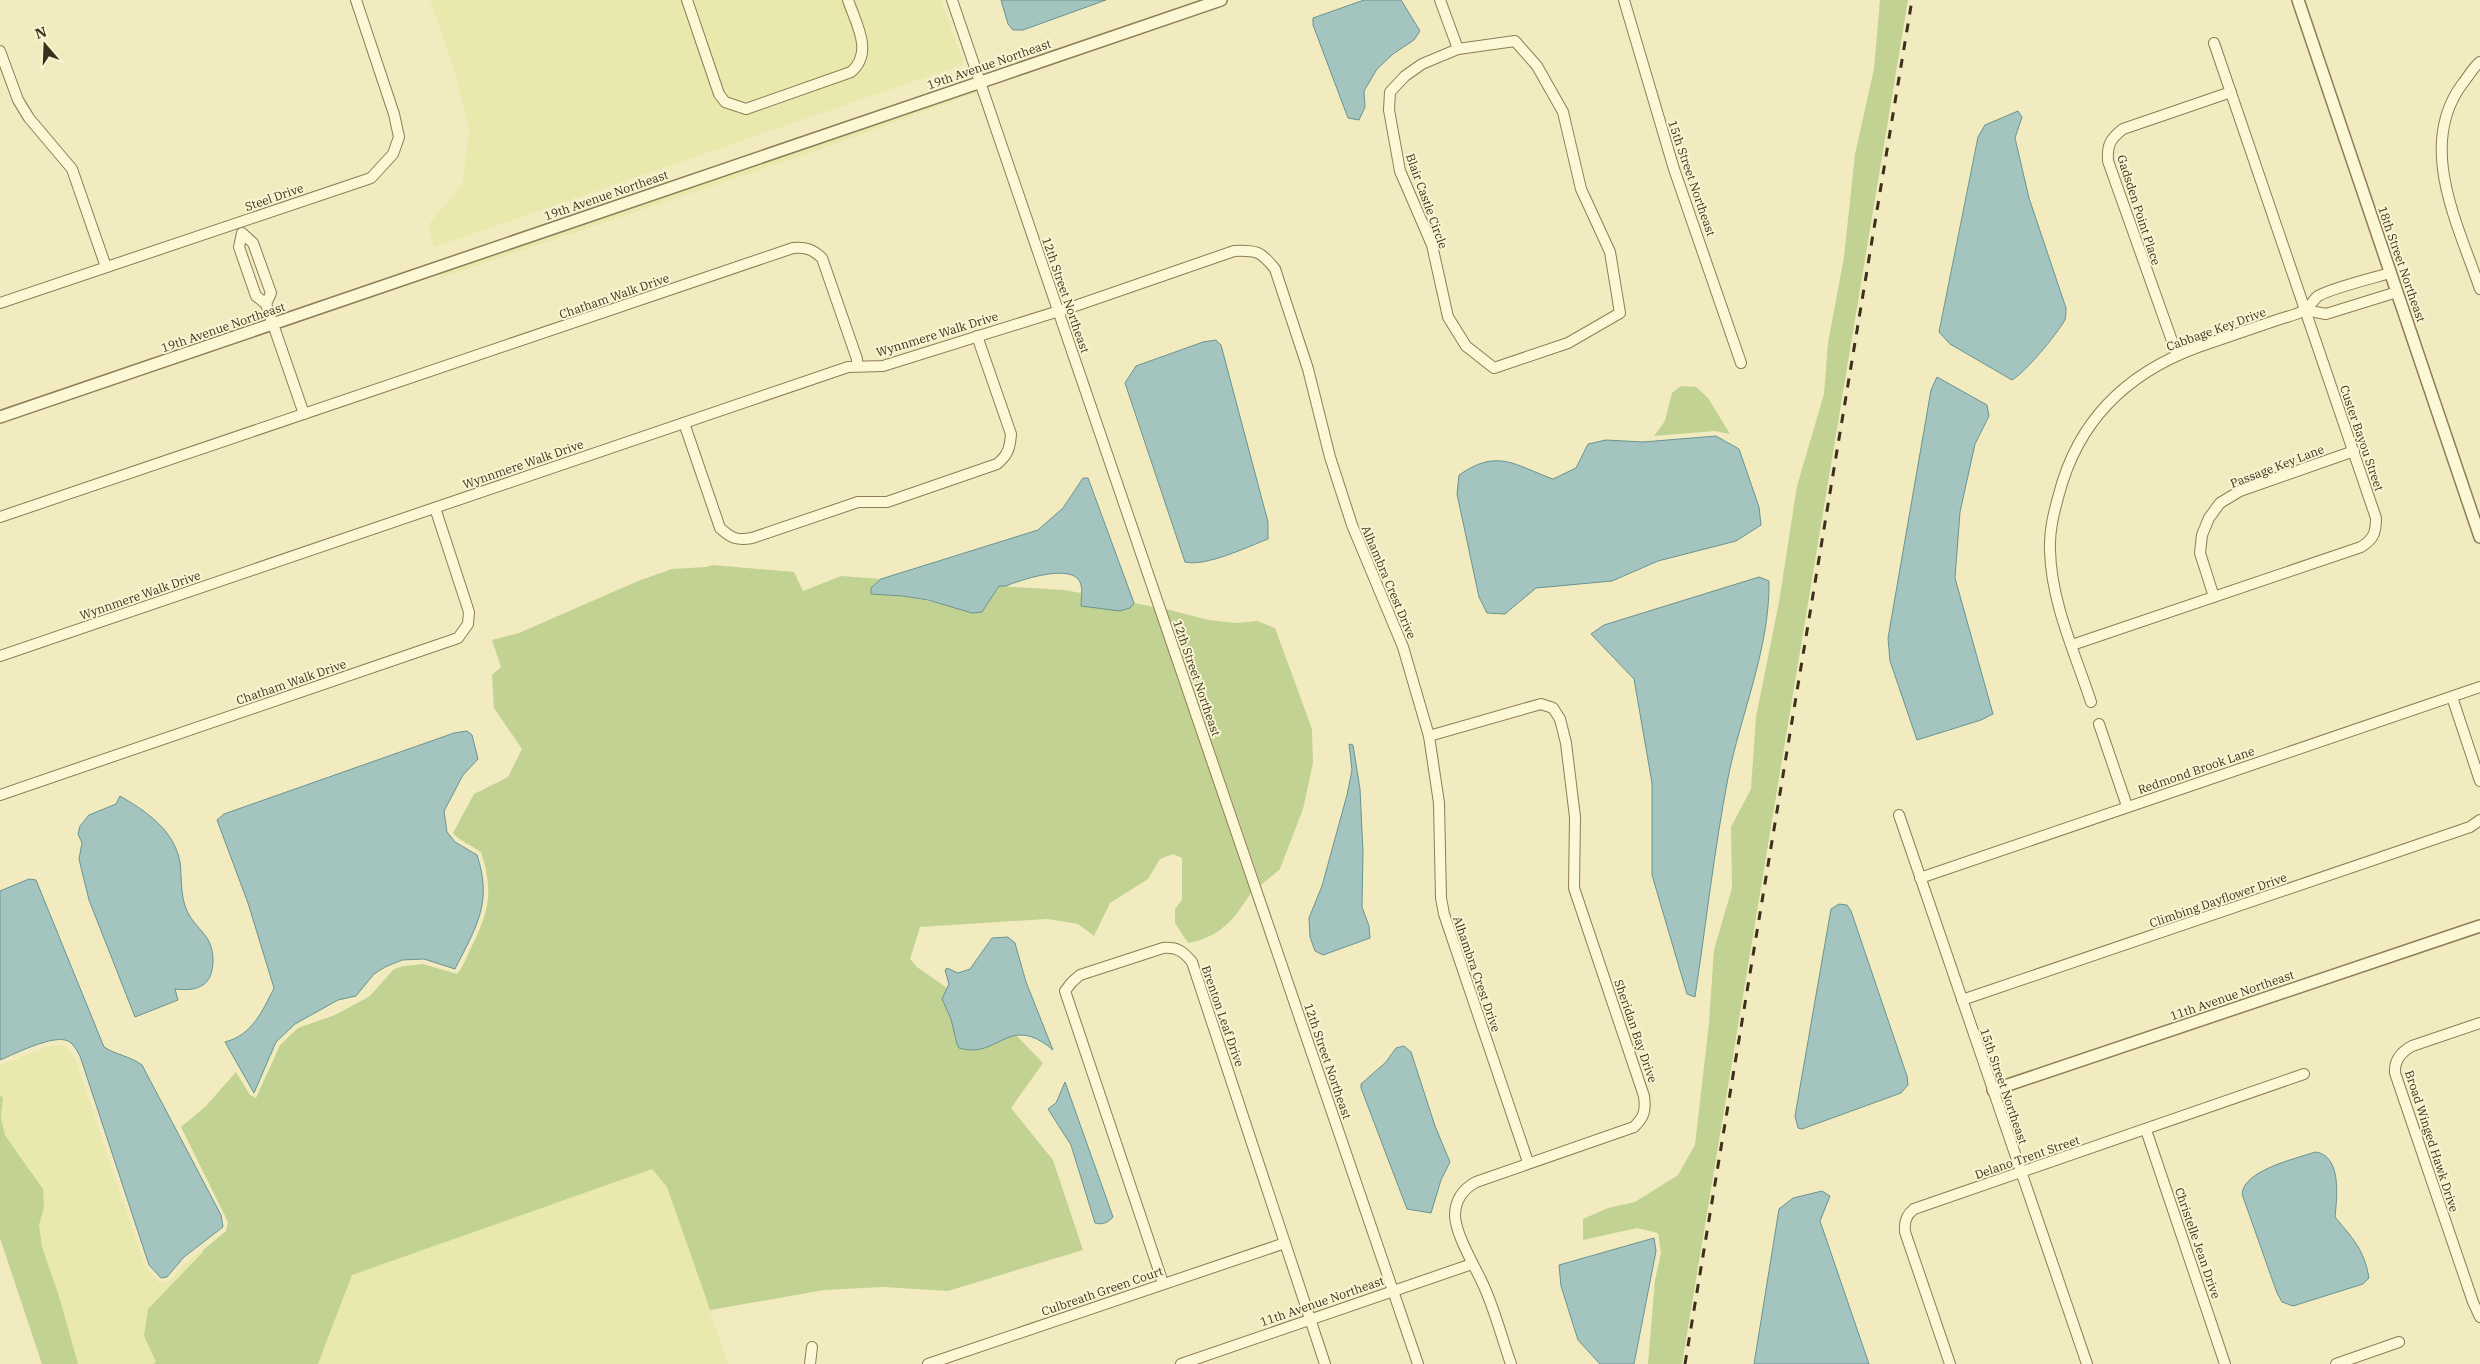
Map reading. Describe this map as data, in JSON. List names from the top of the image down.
{
  "streets": {
    "street": [
      "19th Avenue Northeast",
      "15th Street Northeast",
      "Steel Drive",
      "Blair Castle Circle",
      "Gadsden Point Place",
      "18th Street Northeast",
      "12th Street Northeast",
      "Chatham Walk Drive",
      "Cabbage Key Drive",
      "Wynnmere Walk Drive",
      "Custer Bayou Street",
      "Passage Key Lane",
      "Alhambra Crest Drive",
      "Redmond Brook Lane",
      "Climbing Dayflower Drive",
      "11th Avenue Northeast",
      "Brenton Leaf Drive",
      "Sheridan Bay Drive",
      "Broad Winged Hawk Drive",
      "Delano Trent Street",
      "Christelle Jean Drive",
      "Culbreath Green Court"
    ]
  },
  "crossings": [
    ["19th Avenue Northeast", "12th Street Northeast"],
    ["15th Street Northeast", "Redmond Brook Lane"],
    ["15th Street Northeast", "Climbing Dayflower Drive"],
    ["15th Street Northeast", "11th Avenue Northeast"],
    ["15th Street Northeast", "Delano Trent Street"],
    ["Gadsden Point Place", "Cabbage Key Drive"],
    ["Gadsden Point Place", "Custer Bayou Street"],
    ["18th Street Northeast", "Cabbage Key Drive"],
    ["12th Street Northeast", "Wynnmere Walk Drive"],
    ["12th Street Northeast", "Alhambra Crest Drive"],
    ["12th Street Northeast", "11th Avenue Northeast"],
    ["Chatham Walk Drive", "Wynnmere Walk Drive"],
    ["Cabbage Key Drive", "Custer Bayou Street"],
    ["Wynnmere Walk Drive", "Alhambra Crest Drive"],
    ["Custer Bayou Street", "Passage Key Lane"],
    ["Alhambra Crest Drive", "Sheridan Bay Drive"],
    ["11th Avenue Northeast", "Brenton Leaf Drive"],
    ["11th Avenue Northeast", "Sheridan Bay Drive"],
    ["Brenton Leaf Drive", "Culbreath Green Court"],
    ["Delano Trent Street", "Christelle Jean Drive"]
  ],
  "north": "top"
}
